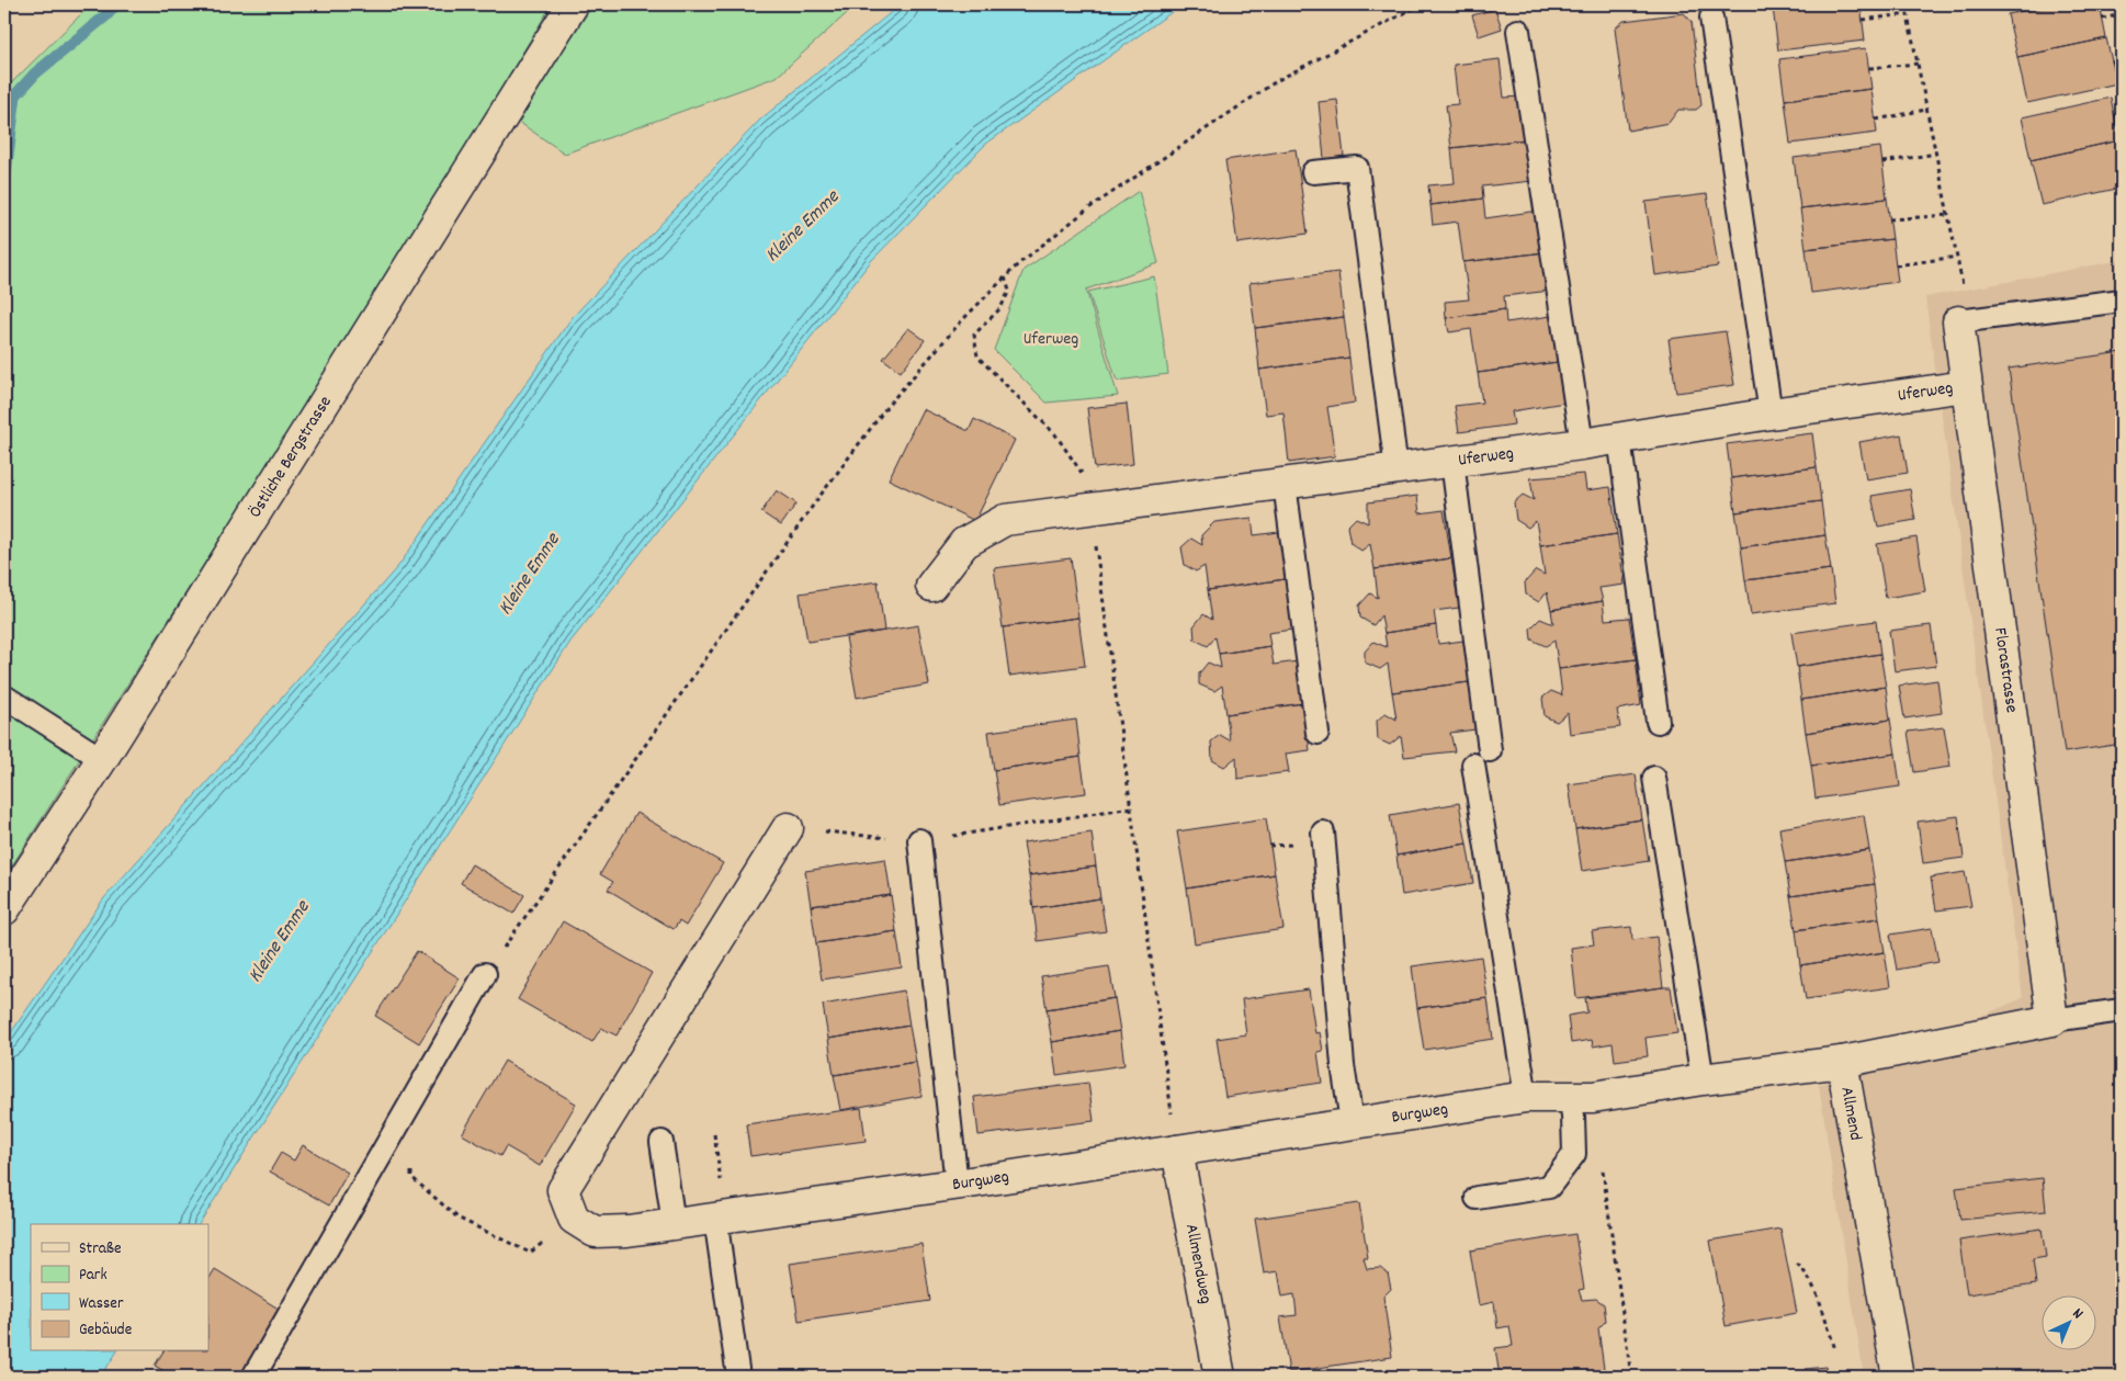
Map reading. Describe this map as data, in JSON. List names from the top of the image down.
{
  "streets": {
    "street": [
      "Uferweg",
      "Östliche Bergstrasse",
      "Florastrasse",
      "Burgweg",
      "Allmend",
      "Allmendweg"
    ]
  },
  "crossings": [
    ["Uferweg", "Florastrasse"],
    ["Florastrasse", "Allmend"],
    ["Burgweg", "Allmend"],
    ["Burgweg", "Allmendweg"]
  ],
  "water": ["Kleine Emme"],
  "parks": ["Uferweg"],
  "legend": [
    "Straße",
    "Park",
    "Wasser",
    "Gebäude"
  ],
  "north": "top right"
}
